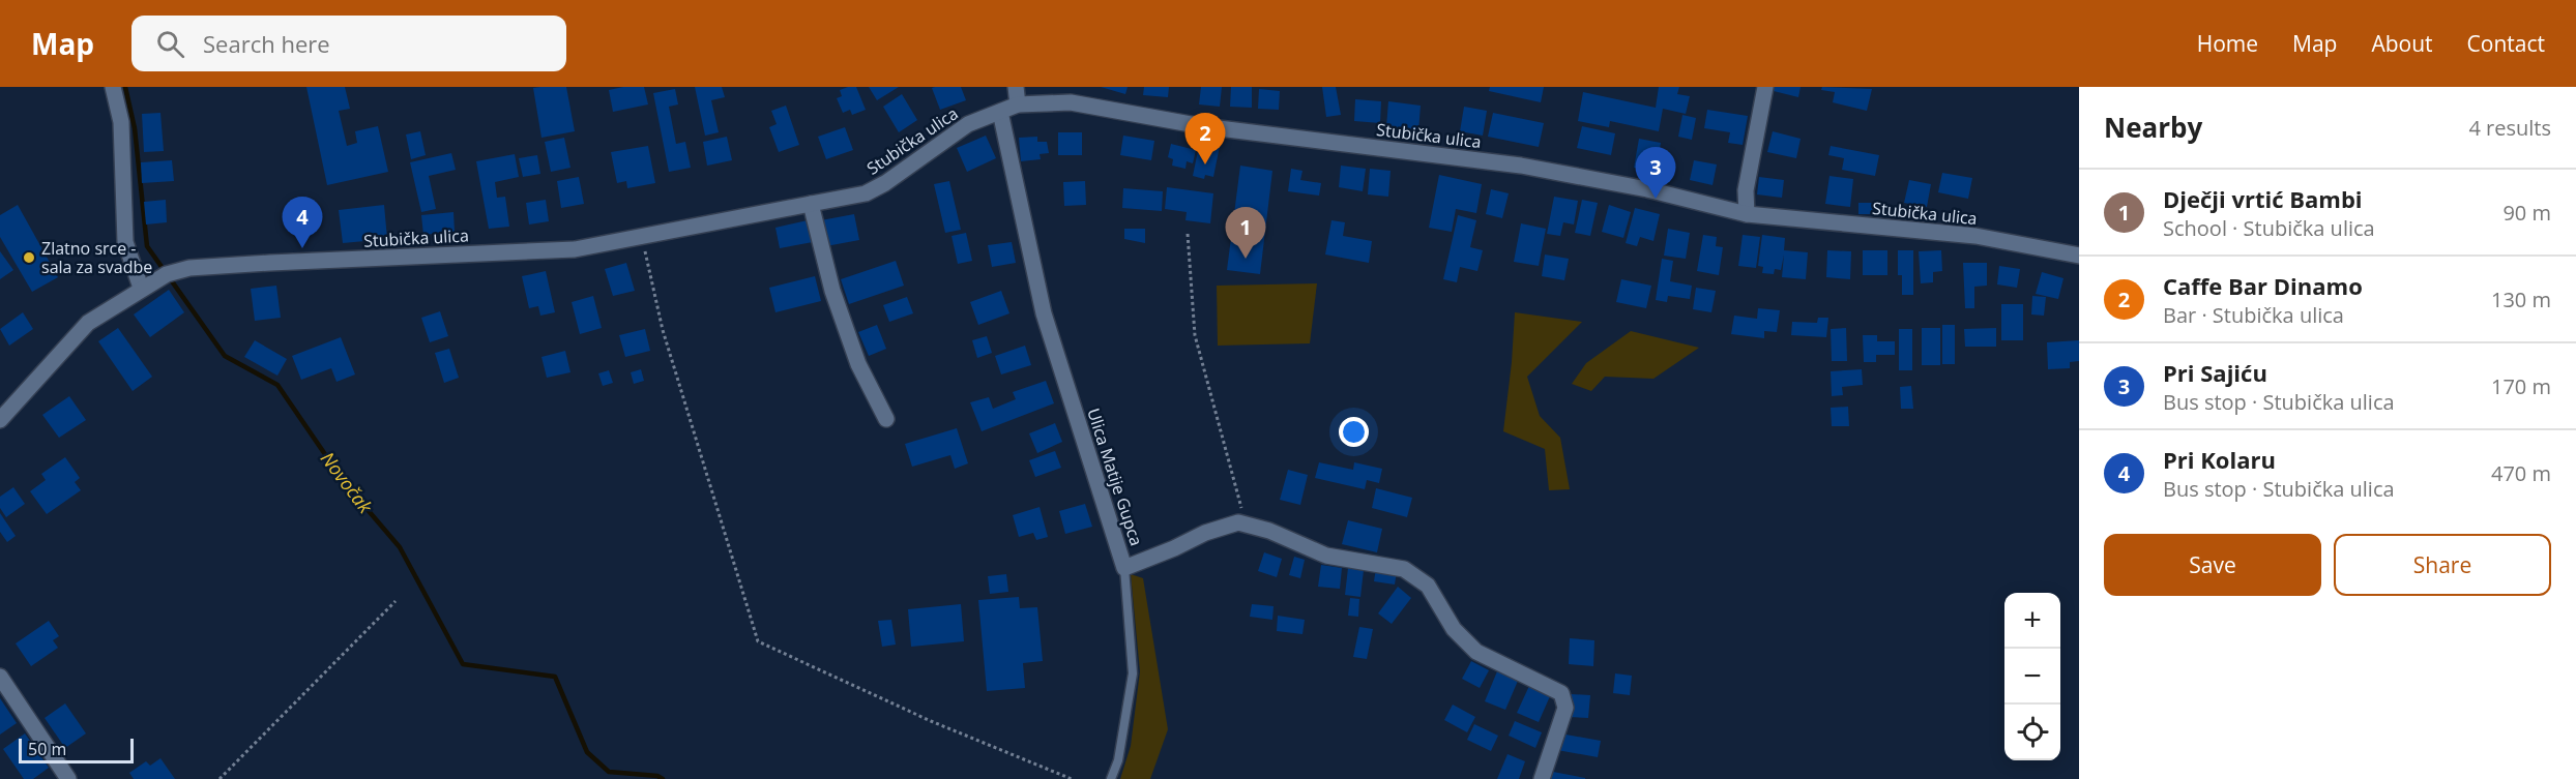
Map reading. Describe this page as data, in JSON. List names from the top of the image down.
{
  "streets": {
    "main road": ["Stubička ulica", "Ulica Matije Gupca"]
  },
  "crossings": [
    ["Stubička ulica", "Ulica Matije Gupca"]
  ],
  "water": ["Novočak"],
  "places": ["Zlatno srce - sala za svadbe"],
  "scale_bar": "50 m",
  "page": {
    "header": "Map",
    "search": "Search here",
    "nav": [
      "Home",
      "Map",
      "About",
      "Contact"
    ],
    "heading": ["Nearby", "4 results"],
    "pins": [
      "2",
      "3",
      "4",
      "1"
    ],
    "list": [
      {
        "mark": "1",
        "name": "Dječji vrtić Bambi",
        "note": "School · Stubička ulica",
        "value": "90 m"
      },
      {
        "mark": "2",
        "name": "Caffe Bar Dinamo",
        "note": "Bar · Stubička ulica",
        "value": "130 m"
      },
      {
        "mark": "3",
        "name": "Pri Sajiću",
        "note": "Bus stop · Stubička ulica",
        "value": "170 m"
      },
      {
        "mark": "4",
        "name": "Pri Kolaru",
        "note": "Bus stop · Stubička ulica",
        "value": "470 m"
      }
    ],
    "buttons": ["Save", "Share"],
    "map_buttons": ["+", "−"],
    "scale": "50 m"
  }
}
